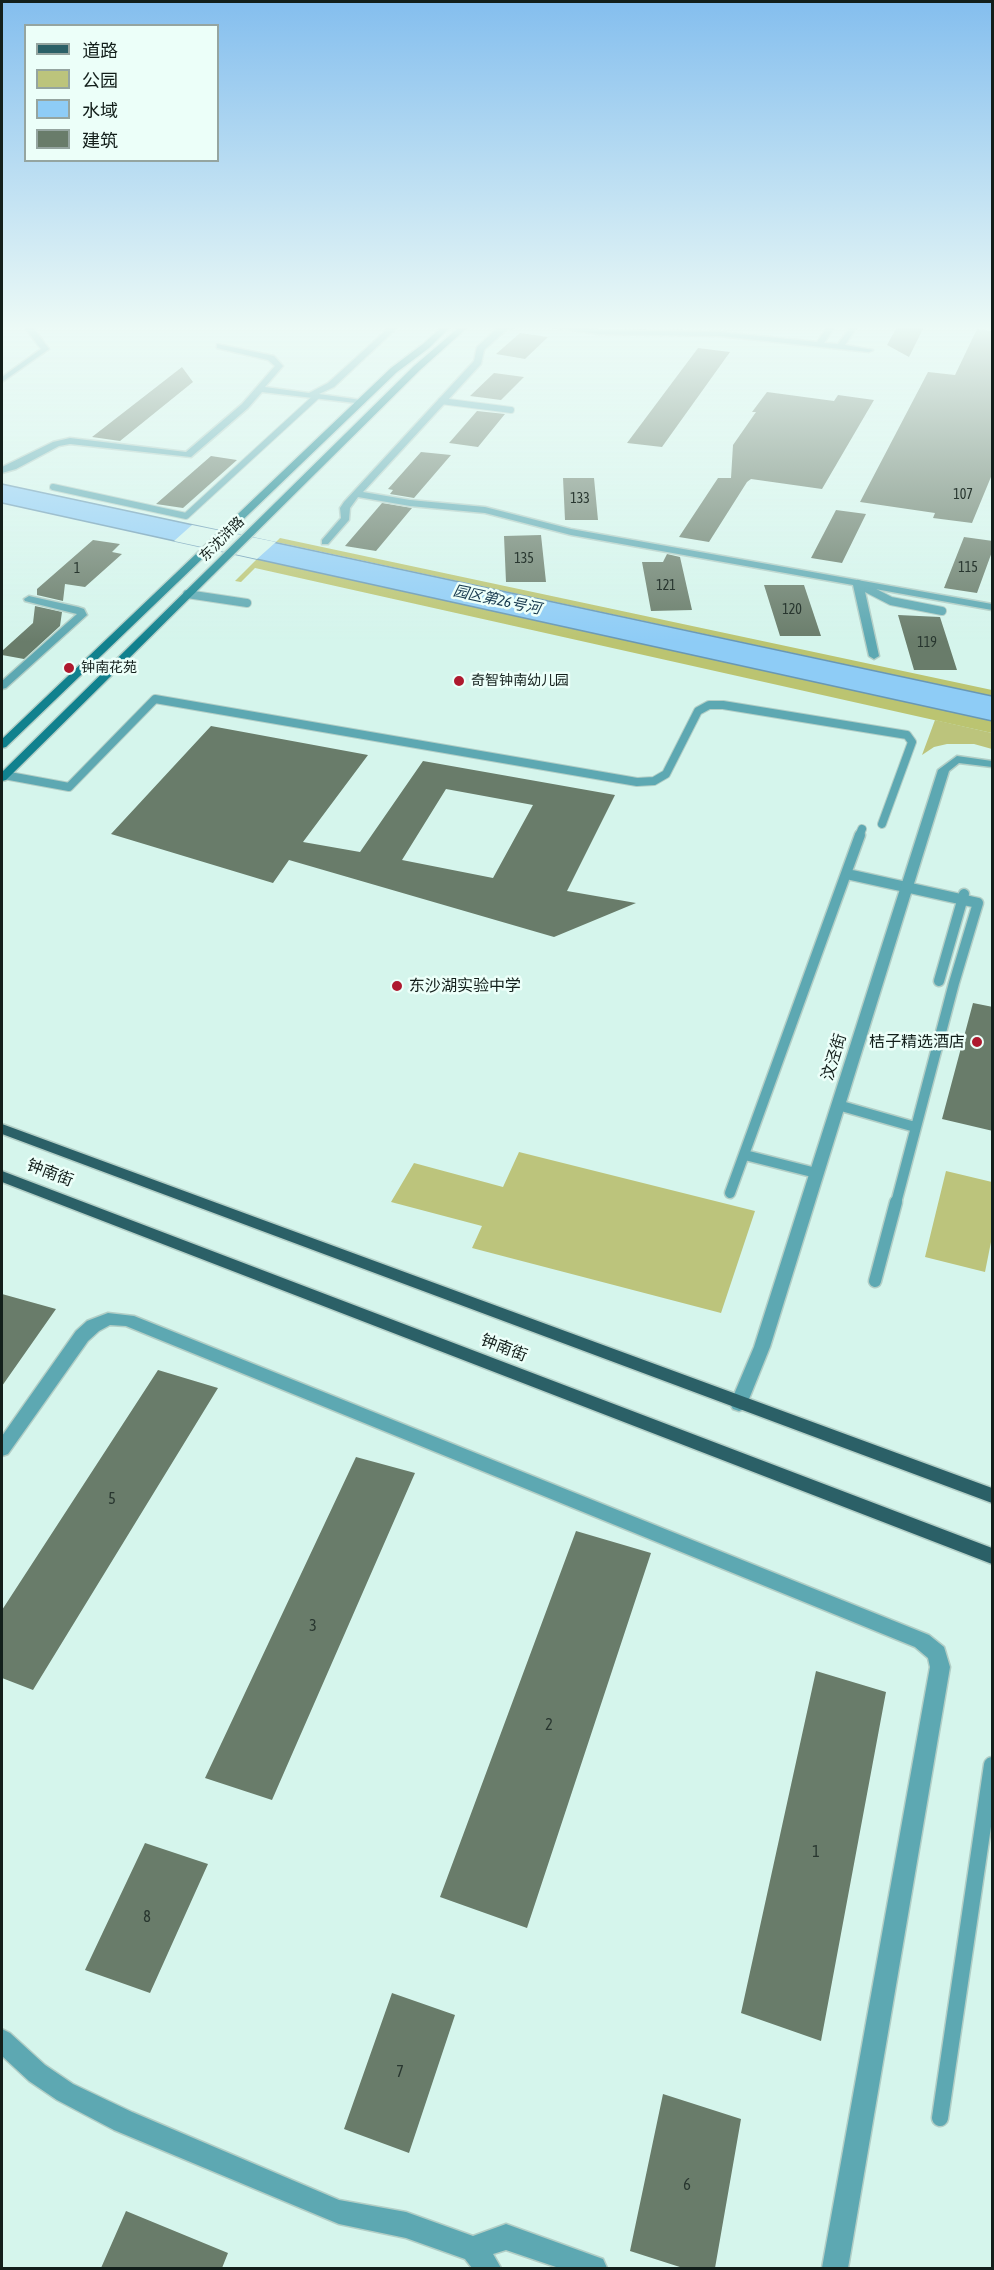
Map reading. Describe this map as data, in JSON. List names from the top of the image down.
{
  "streets": {
    "main road": ["东沈浒路", "钟南街"],
    "street": ["汶泾街"]
  },
  "crossings": [
    ["汶泾街", "钟南街"]
  ],
  "water": ["园区第26号河"],
  "places": [
    "钟南花苑",
    "奇智钟南幼儿园",
    "东沙湖实验中学",
    "桔子精选酒店"
  ],
  "house_numbers": [
    "107",
    "133",
    "135",
    "115",
    "1",
    "121",
    "120",
    "119",
    "5",
    "3",
    "2",
    "1",
    "8",
    "7",
    "6"
  ],
  "legend": [
    "道路",
    "公园",
    "水域",
    "建筑"
  ]
}
